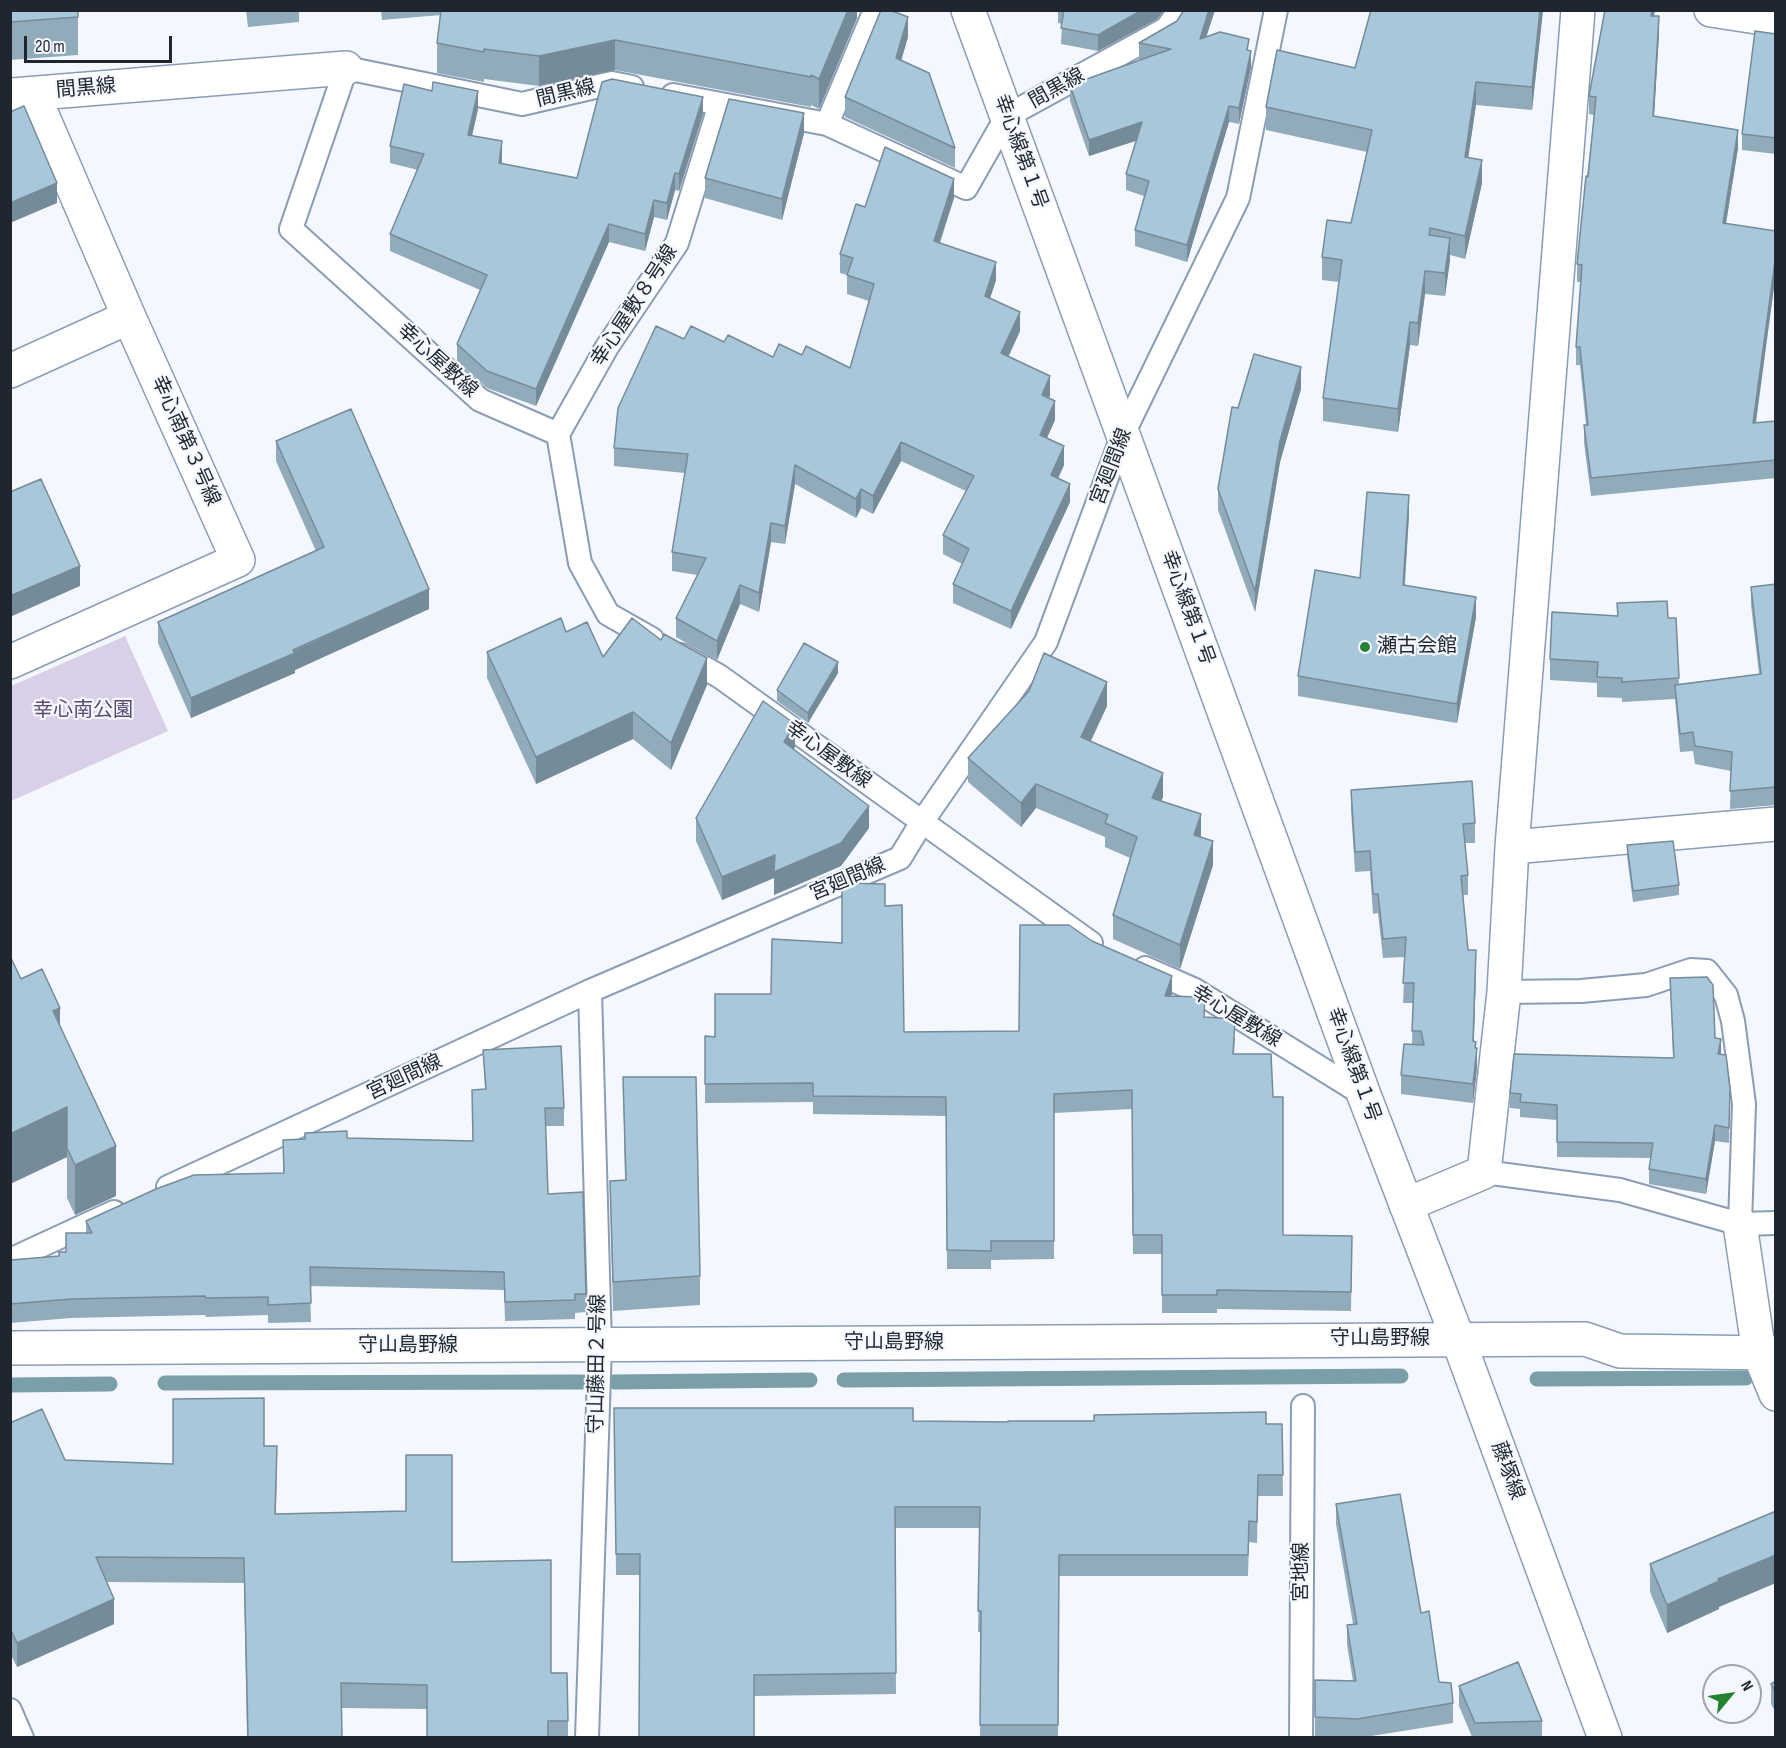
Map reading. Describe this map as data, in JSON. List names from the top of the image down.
{
  "streets": {
    "street": [
      "間黒線",
      "幸心線第１号",
      "幸心南第３号線",
      "守山島野線",
      "藤塚線"
    ],
    "lane": [
      "幸心屋敷８号線",
      "幸心屋敷線",
      "宮廻間線",
      "守山藤田２号線",
      "宮地線"
    ]
  },
  "crossings": [
    ["間黒線", "幸心線第１号"],
    ["間黒線", "幸心屋敷８号線"],
    ["間黒線", "幸心屋敷線"],
    ["間黒線", "幸心南第３号線"],
    ["幸心線第１号", "幸心屋敷線"],
    ["幸心線第１号", "宮廻間線"],
    ["幸心線第１号", "藤塚線"],
    ["幸心屋敷８号線", "幸心屋敷線"],
    ["幸心屋敷線", "宮廻間線"],
    ["宮廻間線", "守山藤田２号線"],
    ["守山島野線", "守山藤田２号線"],
    ["守山島野線", "藤塚線"]
  ],
  "parks": ["幸心南公園"],
  "places": ["瀬古会館"],
  "scale_bar": "20 m",
  "north": "top right"
}
